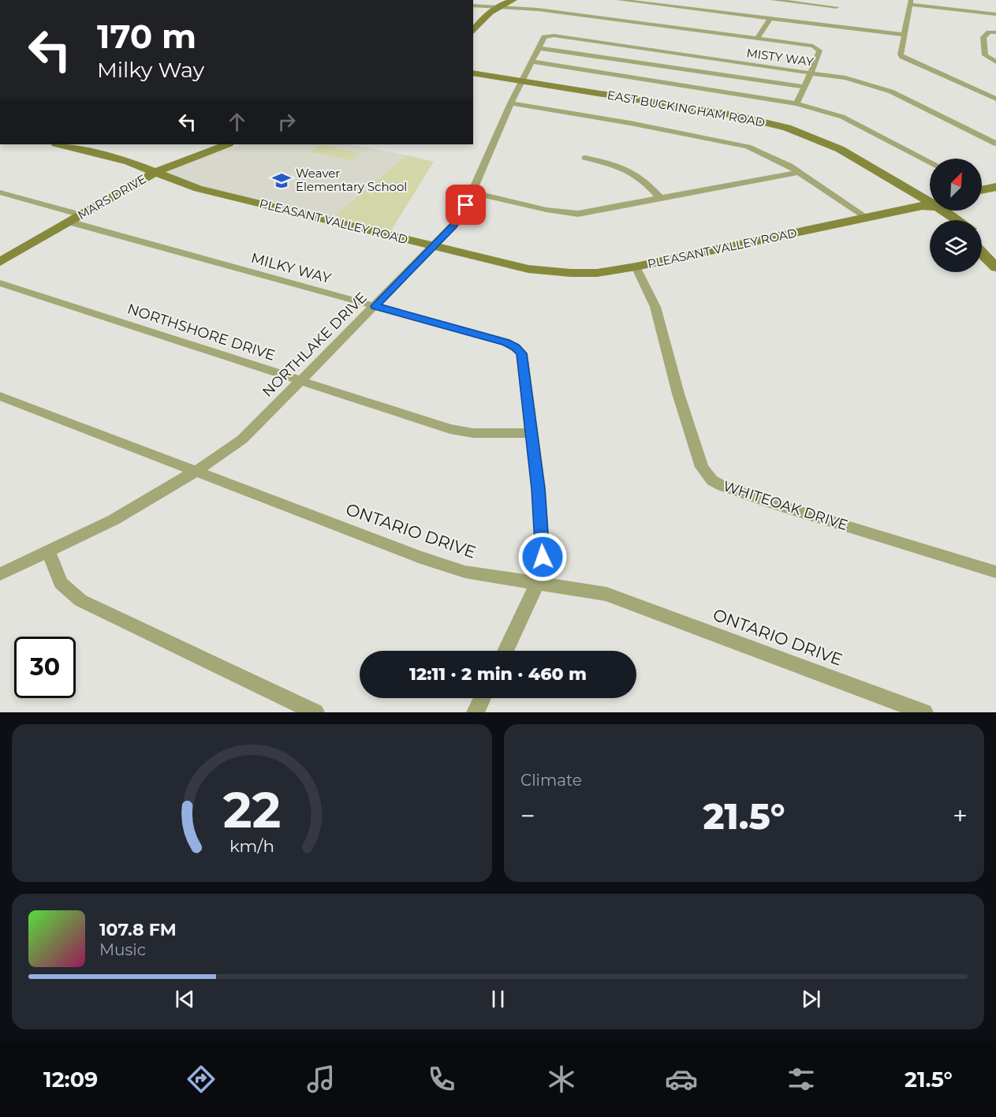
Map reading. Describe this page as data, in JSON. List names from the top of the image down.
{
  "streets": {
    "street": [
      "MISTY WAY",
      "EAST BUCKINGHAM ROAD",
      "MARS DRIVE",
      "PLEASANT VALLEY ROAD",
      "MILKY WAY",
      "NORTHSHORE DRIVE",
      "NORTHLAKE DRIVE",
      "WHITEOAK DRIVE",
      "ONTARIO DRIVE"
    ]
  },
  "crossings": [
    ["MISTY WAY", "NORTHLAKE DRIVE"],
    ["EAST BUCKINGHAM ROAD", "NORTHLAKE DRIVE"],
    ["MARS DRIVE", "PLEASANT VALLEY ROAD"],
    ["MARS DRIVE", "MILKY WAY"],
    ["PLEASANT VALLEY ROAD", "NORTHLAKE DRIVE"],
    ["PLEASANT VALLEY ROAD", "WHITEOAK DRIVE"],
    ["MILKY WAY", "NORTHSHORE DRIVE"],
    ["MILKY WAY", "NORTHLAKE DRIVE"],
    ["NORTHSHORE DRIVE", "NORTHLAKE DRIVE"],
    ["NORTHLAKE DRIVE", "ONTARIO DRIVE"]
  ],
  "places": {
    "school or university": ["Weaver Elementary School"]
  },
  "north": "top right",
  "page": {
    "turn": ["170 m", "Milky Way"],
    "limit": "30",
    "trip": "12:11 · 2 min · 460 m",
    "tile": "Climate",
    "heat": ["−", "21.5°", "+"],
    "song": ["107.8 FM", "Music"],
    "tabs": ["12:09", "21.5°"],
    "gauge": ["22", "km/h"]
  }
}
